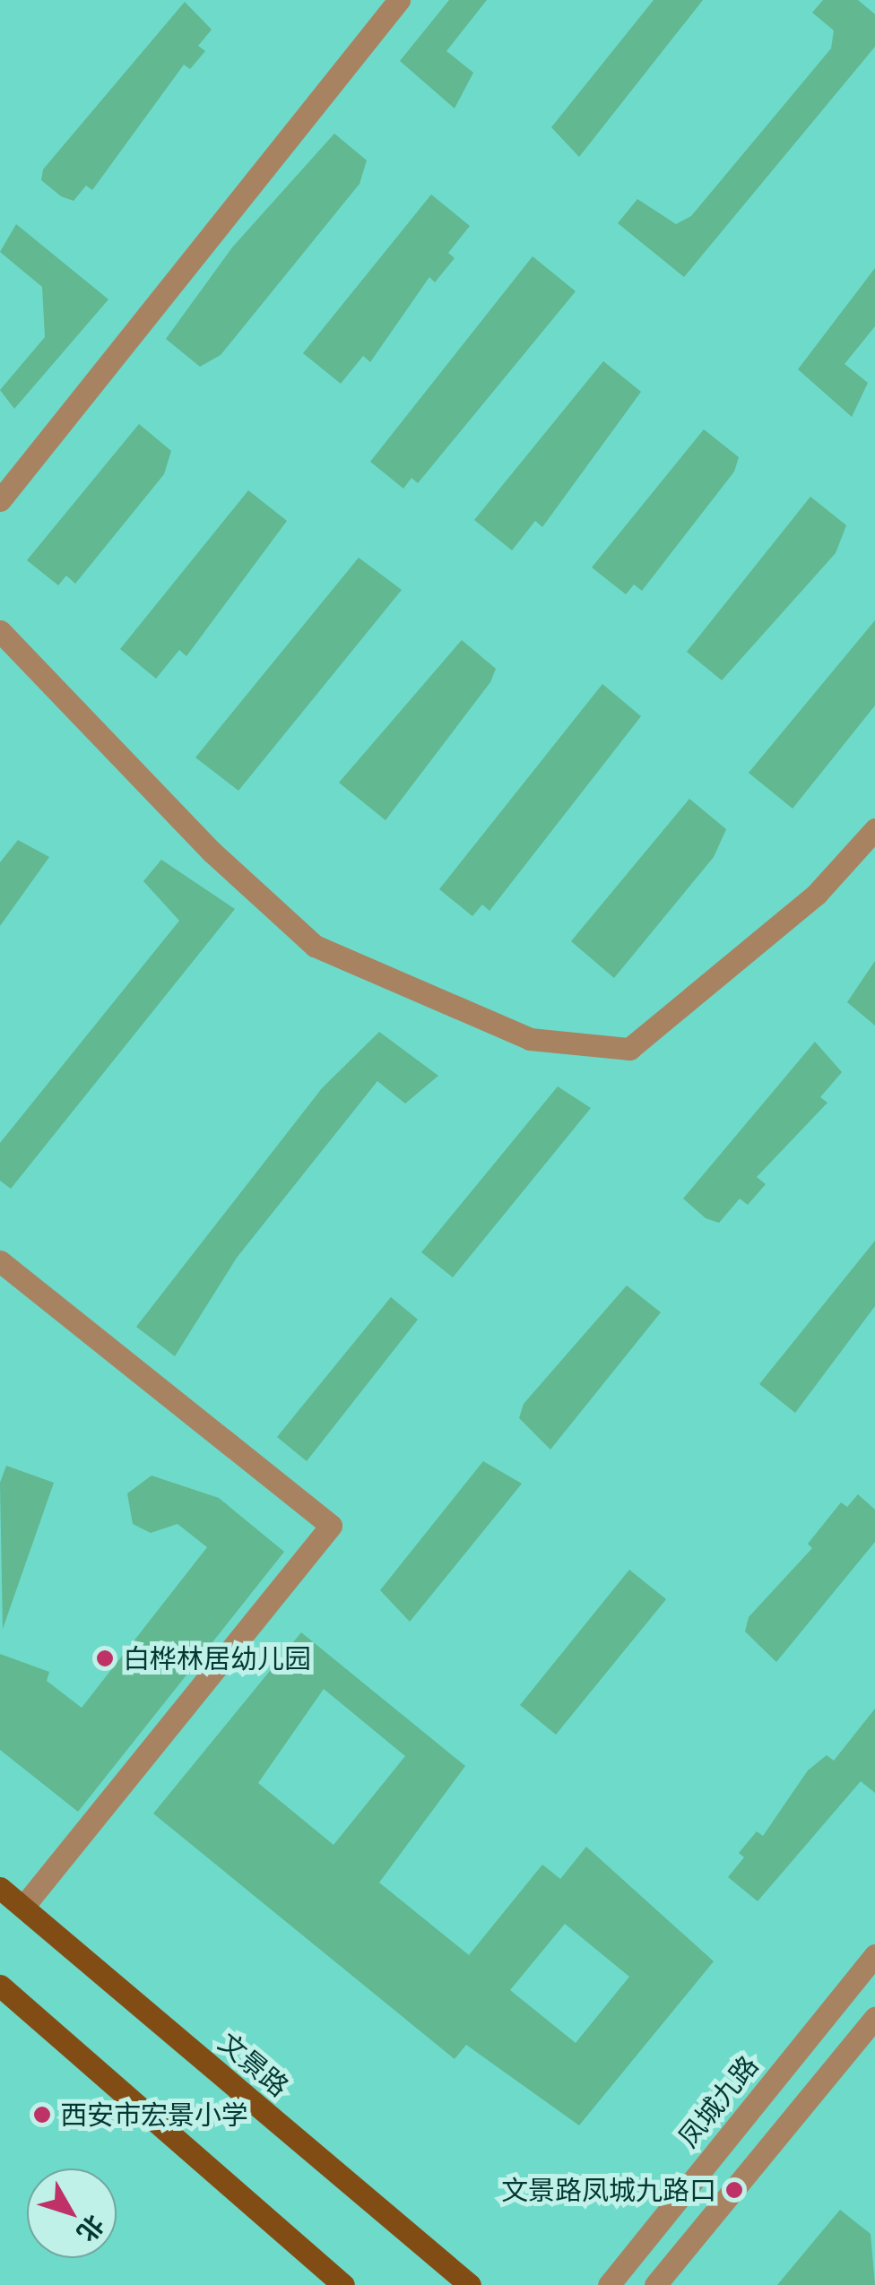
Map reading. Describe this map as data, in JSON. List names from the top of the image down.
{
  "streets": {
    "main road": ["文景路"],
    "street": ["凤城九路"]
  },
  "places": ["白桦林居幼儿园", "西安市宏景小学", "文景路凤城九路口"],
  "north": "bottom right"
}
